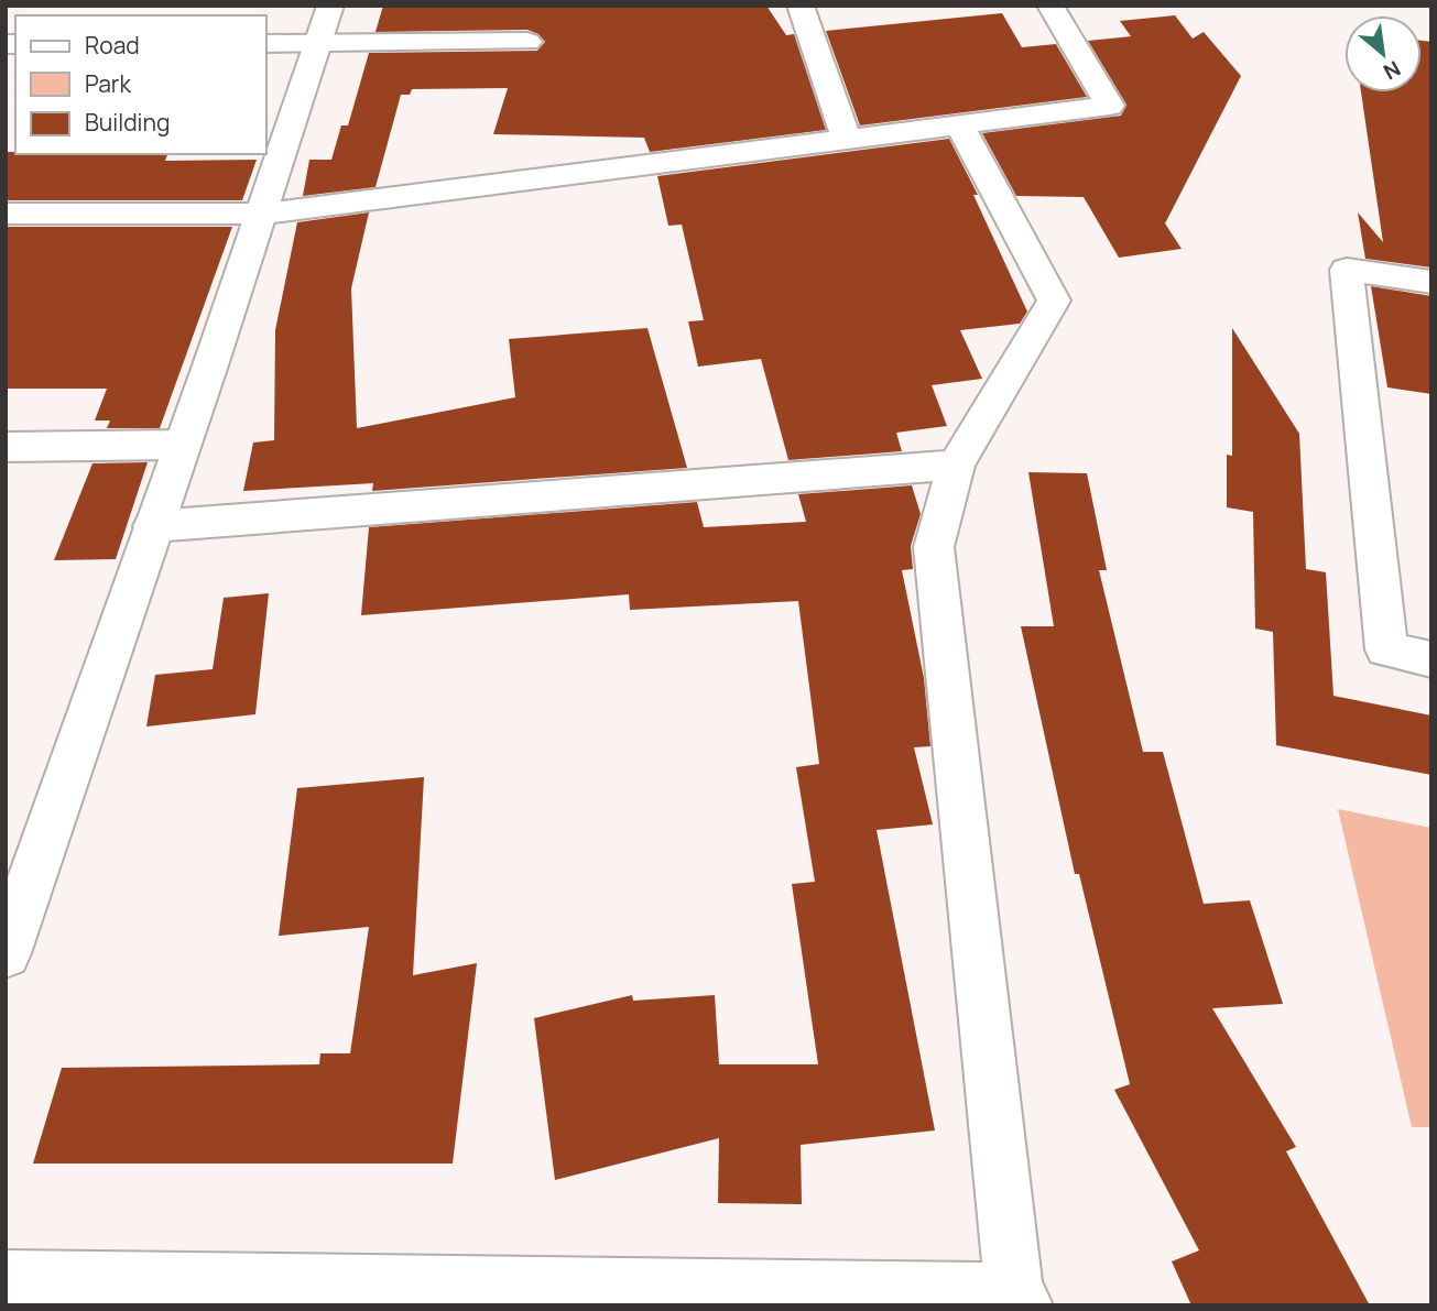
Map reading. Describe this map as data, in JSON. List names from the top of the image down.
{
  "legend": ["Road", "Park", "Building"],
  "north": "bottom right"
}
